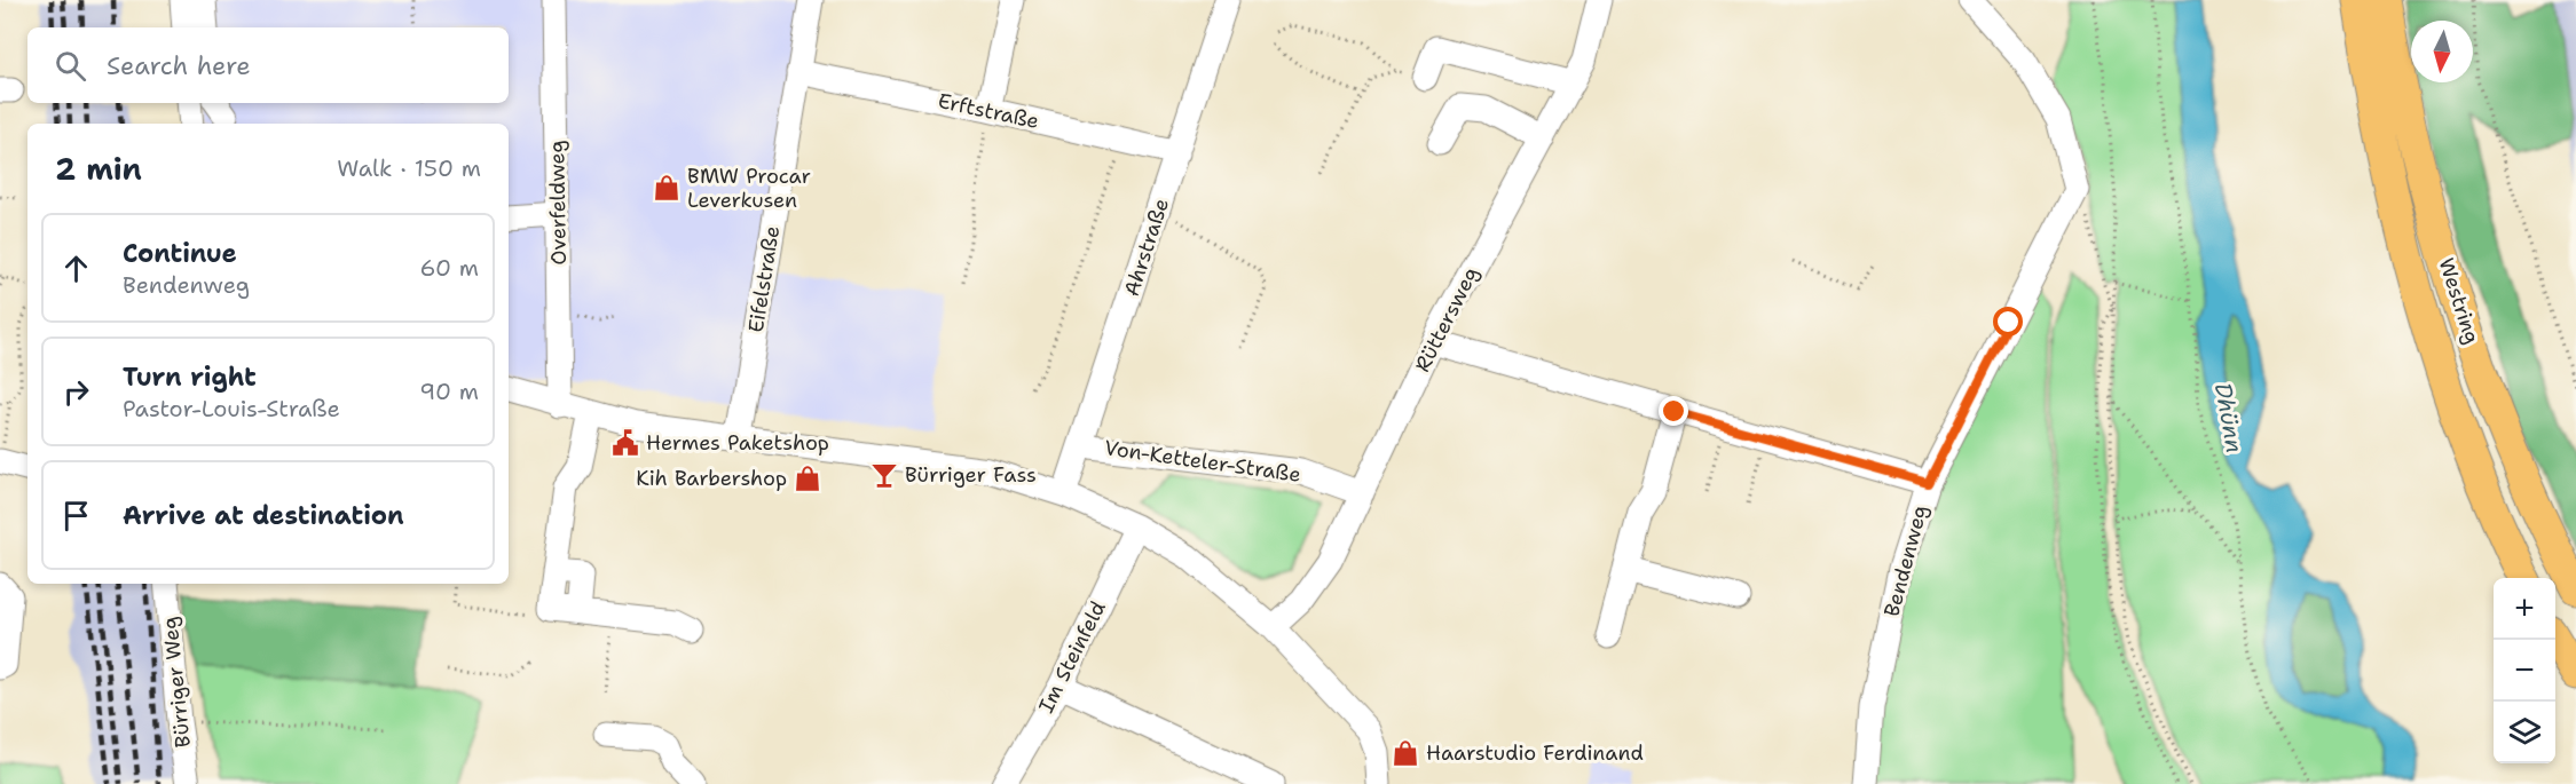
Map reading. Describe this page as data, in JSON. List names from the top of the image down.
{
  "streets": {
    "main road": ["Westring"],
    "street": [
      "Erftstraße",
      "Overfeldweg",
      "Ahrstraße",
      "Eifelstraße",
      "Rüttersweg",
      "Von-Ketteler-Straße",
      "Bendenweg",
      "Im Steinfeld",
      "Bürriger Weg"
    ]
  },
  "crossings": [
    ["Erftstraße", "Ahrstraße"],
    ["Erftstraße", "Eifelstraße"],
    ["Ahrstraße", "Von-Ketteler-Straße"],
    ["Rüttersweg", "Von-Ketteler-Straße"]
  ],
  "water": ["Dhünn"],
  "places": {
    "shop": ["BMW Procar Leverkusen", "Kih Barbershop", "Haarstudio Ferdinand"],
    "public building": ["Hermes Paketshop"],
    "bar": ["Bürriger Fass"]
  },
  "north": "bottom",
  "page": {
    "search": "Search here",
    "heading": ["2 min", "Walk · 150 m"],
    "list": [
      ["Continue", "Bendenweg", "60 m"],
      ["Turn right", "Pastor-Louis-Straße", "90 m"],
      "Arrive at destination"
    ],
    "map_buttons": ["+", "−"]
  }
}
